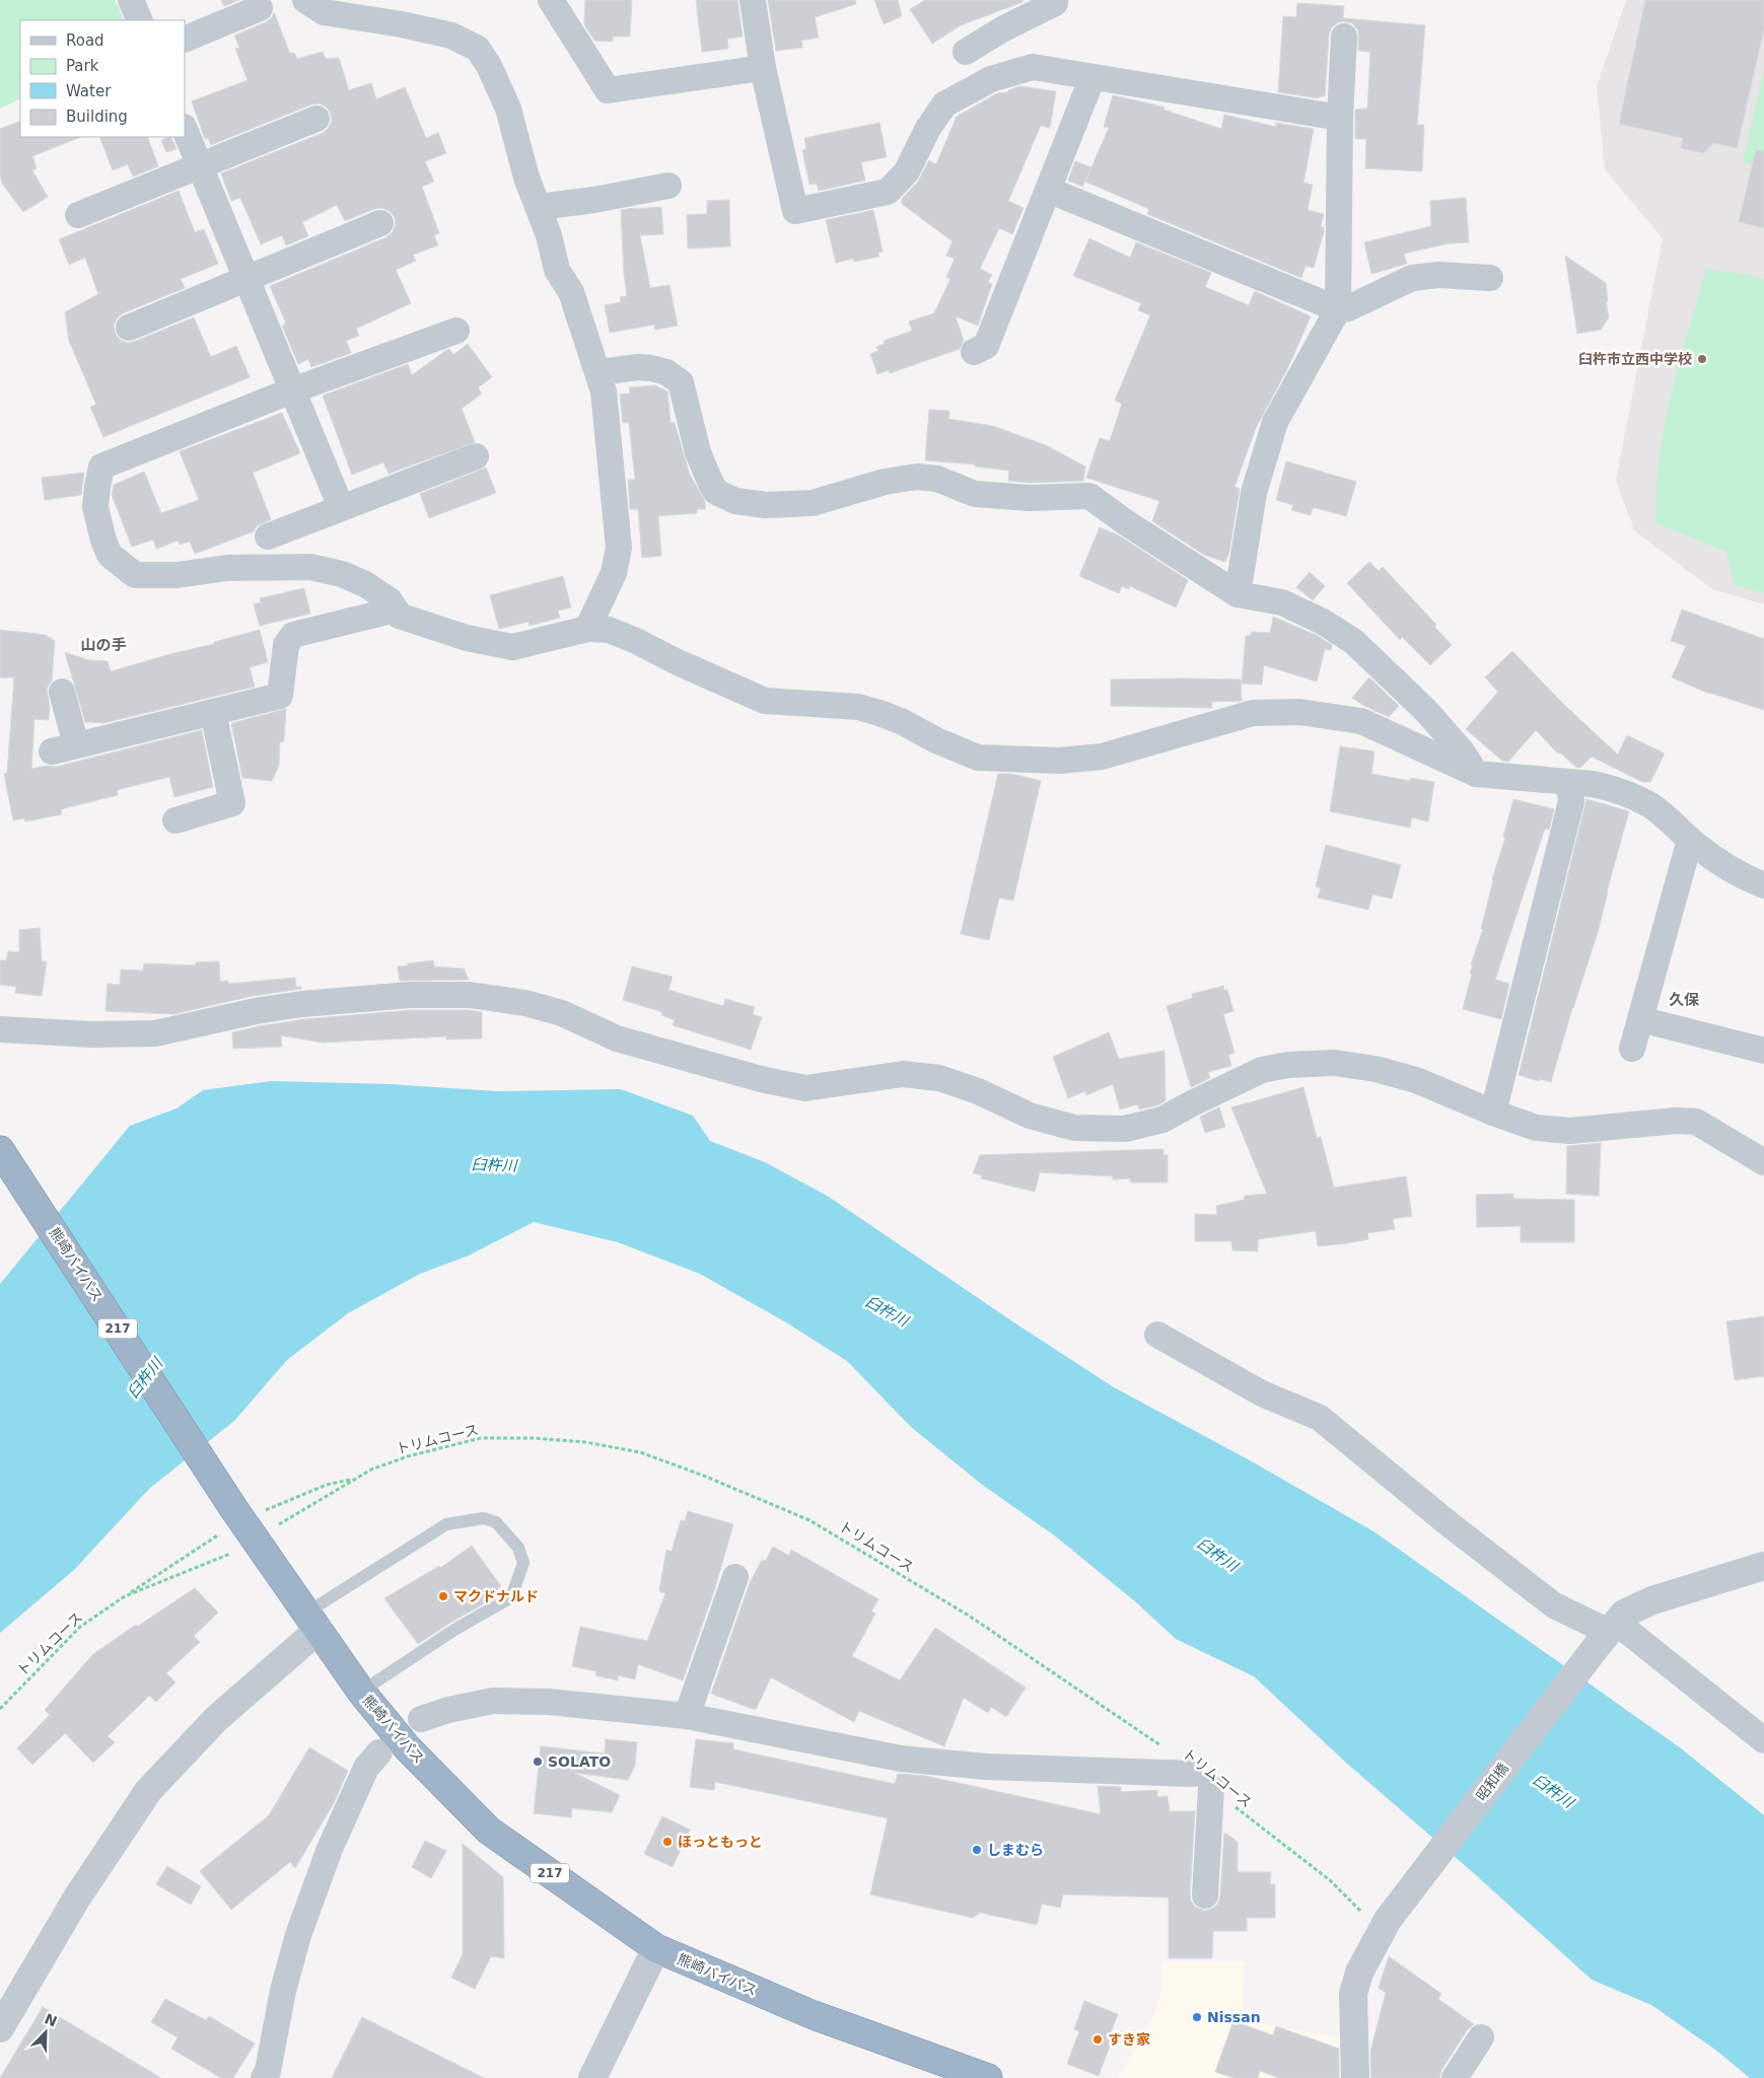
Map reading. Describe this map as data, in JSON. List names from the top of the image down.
{
  "streets": {
    "highway": ["熊崎バイパス", "217"],
    "street": ["昭和橋"],
    "path": ["トリムコース"]
  },
  "crossings": [
    ["トリムコース", "昭和橋"]
  ],
  "districts": ["山の手", "久保"],
  "water": ["臼杵川"],
  "places": [
    "臼杵市立西中学校",
    "マクドナルド",
    "SOLATO",
    "ほっともっと",
    "しまむら",
    "Nissan",
    "すき家"
  ],
  "legend": [
    "Road",
    "Park",
    "Water",
    "Building"
  ],
  "north": "top right"
}
